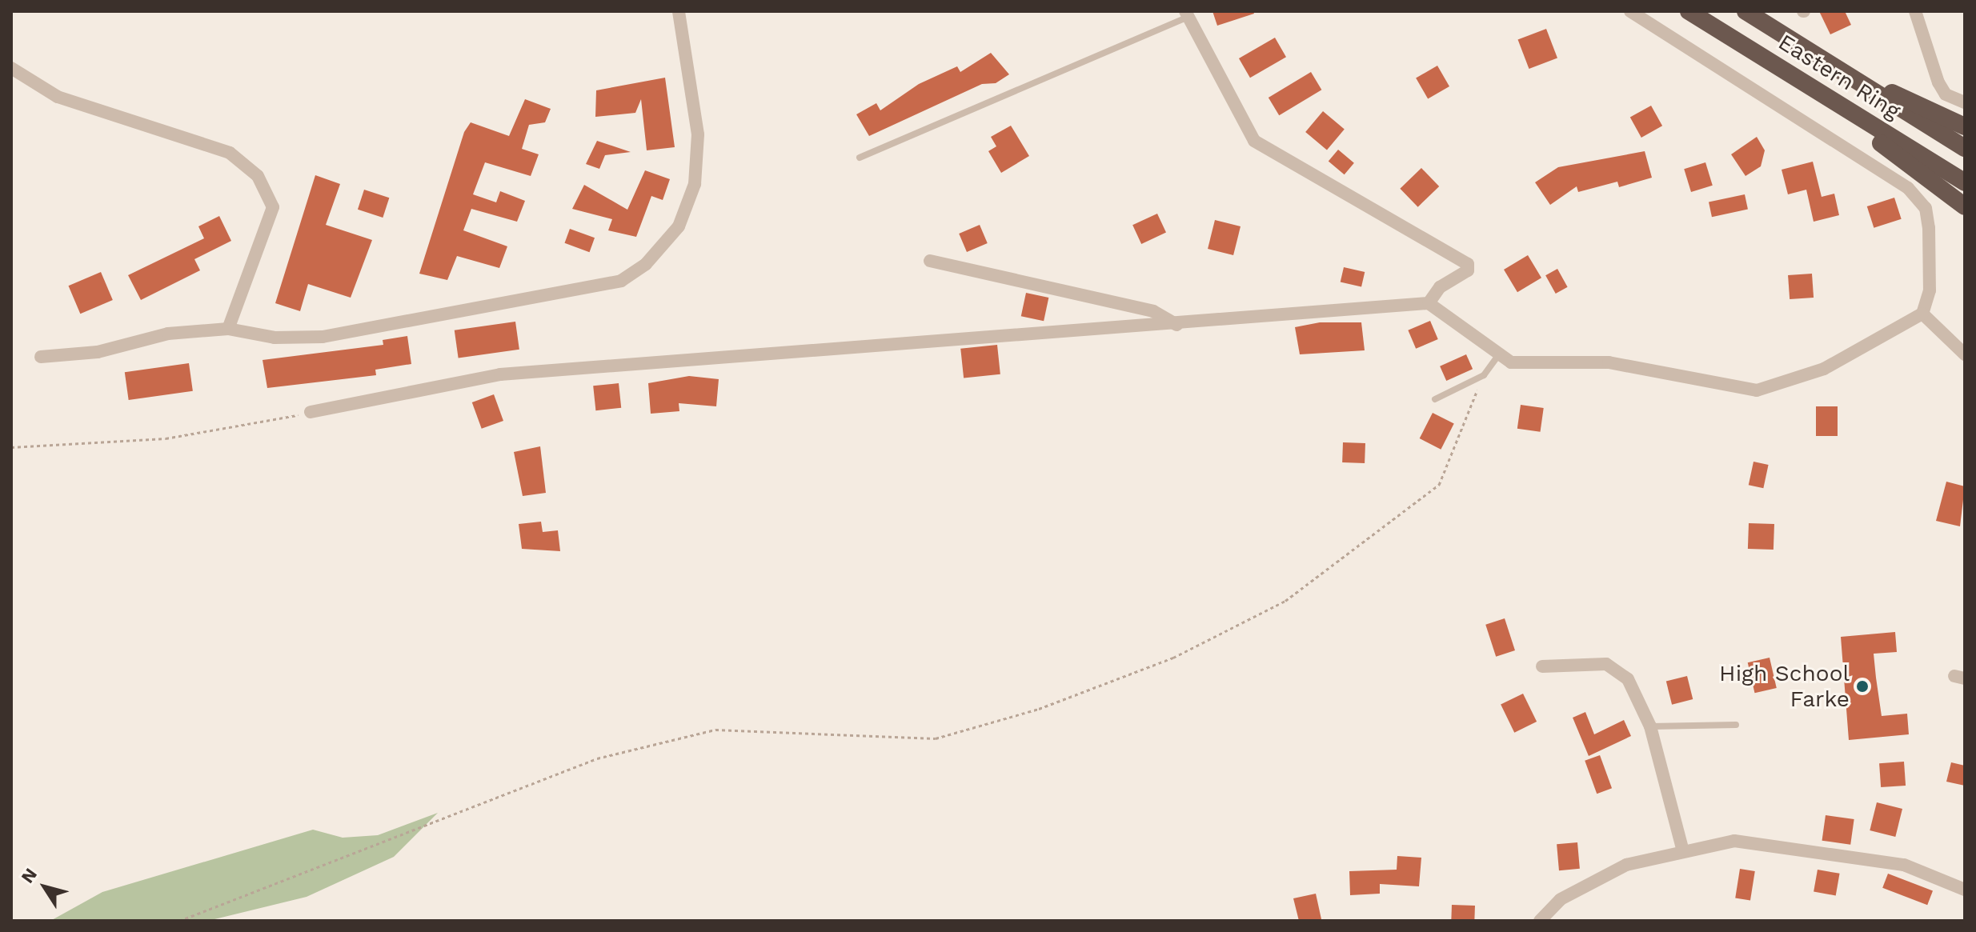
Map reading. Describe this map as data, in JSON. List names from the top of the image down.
{
  "streets": {
    "highway": ["Eastern Ring"]
  },
  "places": ["High School Farke"],
  "north": "top left"
}
